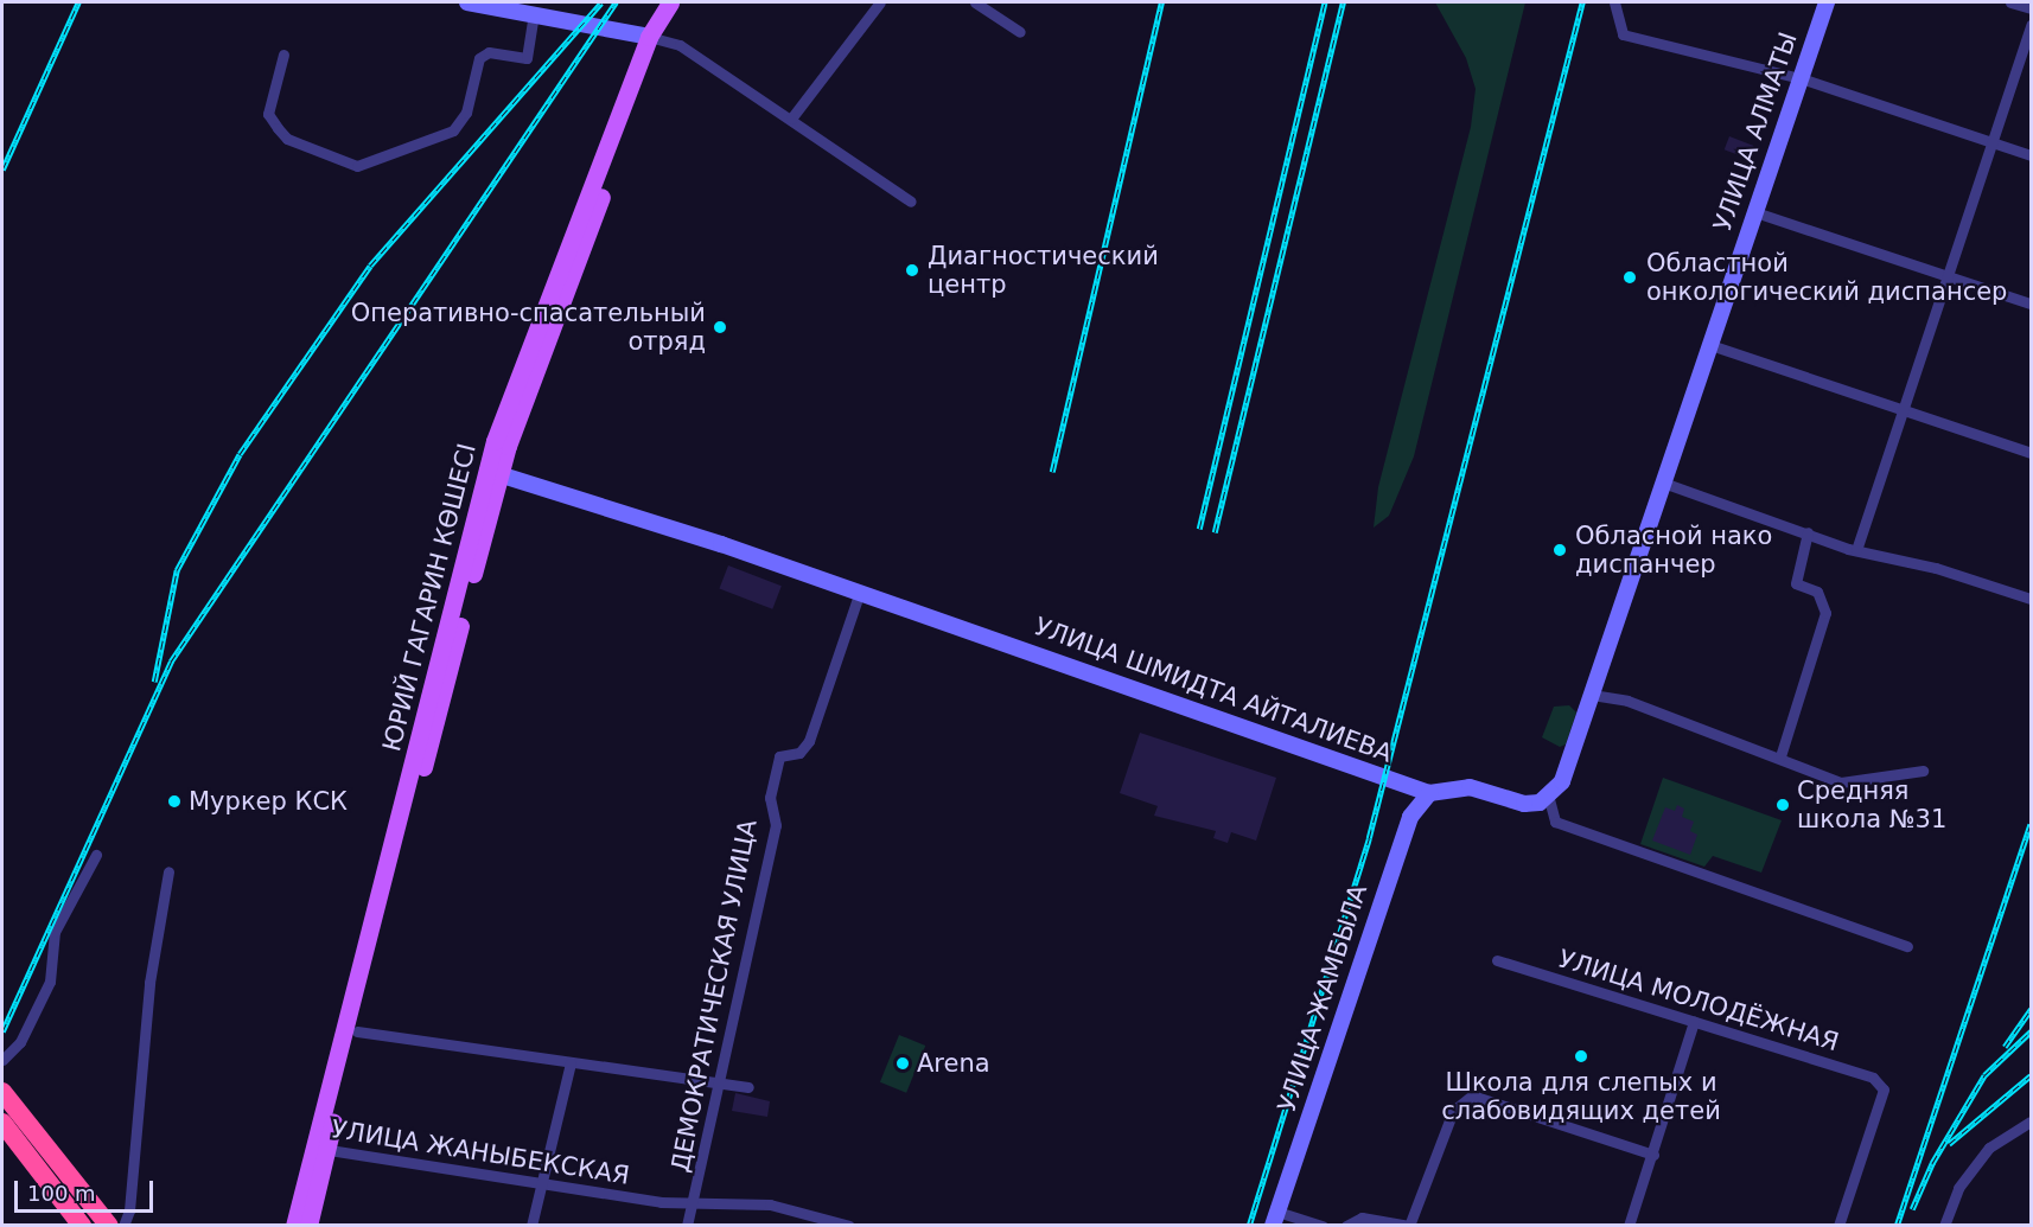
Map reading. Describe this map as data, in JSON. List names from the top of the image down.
{
  "streets": {
    "main road": ["ЮРИЙ ГАГАРИН КӨШЕСІ"],
    "street": [
      "УЛИЦА АЛМАТЫ",
      "УЛИЦА ШМИДТА АЙТАЛИЕВА",
      "ДЕМОКРАТИЧЕСКАЯ УЛИЦА",
      "УЛИЦА ЖАМБЫЛА",
      "УЛИЦА МОЛОДЁЖНАЯ",
      "УЛИЦА ЖАНЫБЕКСКАЯ"
    ]
  },
  "crossings": [
    ["УЛИЦА АЛМАТЫ", "УЛИЦА ШМИДТА АЙТАЛИЕВА"],
    ["ЮРИЙ ГАГАРИН КӨШЕСІ", "УЛИЦА ШМИДТА АЙТАЛИЕВА"],
    ["ЮРИЙ ГАГАРИН КӨШЕСІ", "УЛИЦА ЖАНЫБЕКСКАЯ"],
    ["УЛИЦА ШМИДТА АЙТАЛИЕВА", "ДЕМОКРАТИЧЕСКАЯ УЛИЦА"],
    ["УЛИЦА ШМИДТА АЙТАЛИЕВА", "УЛИЦА ЖАМБЫЛА"],
    ["ДЕМОКРАТИЧЕСКАЯ УЛИЦА", "УЛИЦА ЖАНЫБЕКСКАЯ"]
  ],
  "places": [
    "Диагностический центр",
    "Областной онкологический диспансер",
    "Оперативно-спасательный отряд",
    "Обласной нако диспанчер",
    "Муркер КСК",
    "Средняя школа №31",
    "Школа для слепых и слабовидящих детей",
    "Arena"
  ],
  "scale_bar": "100 m"
}
